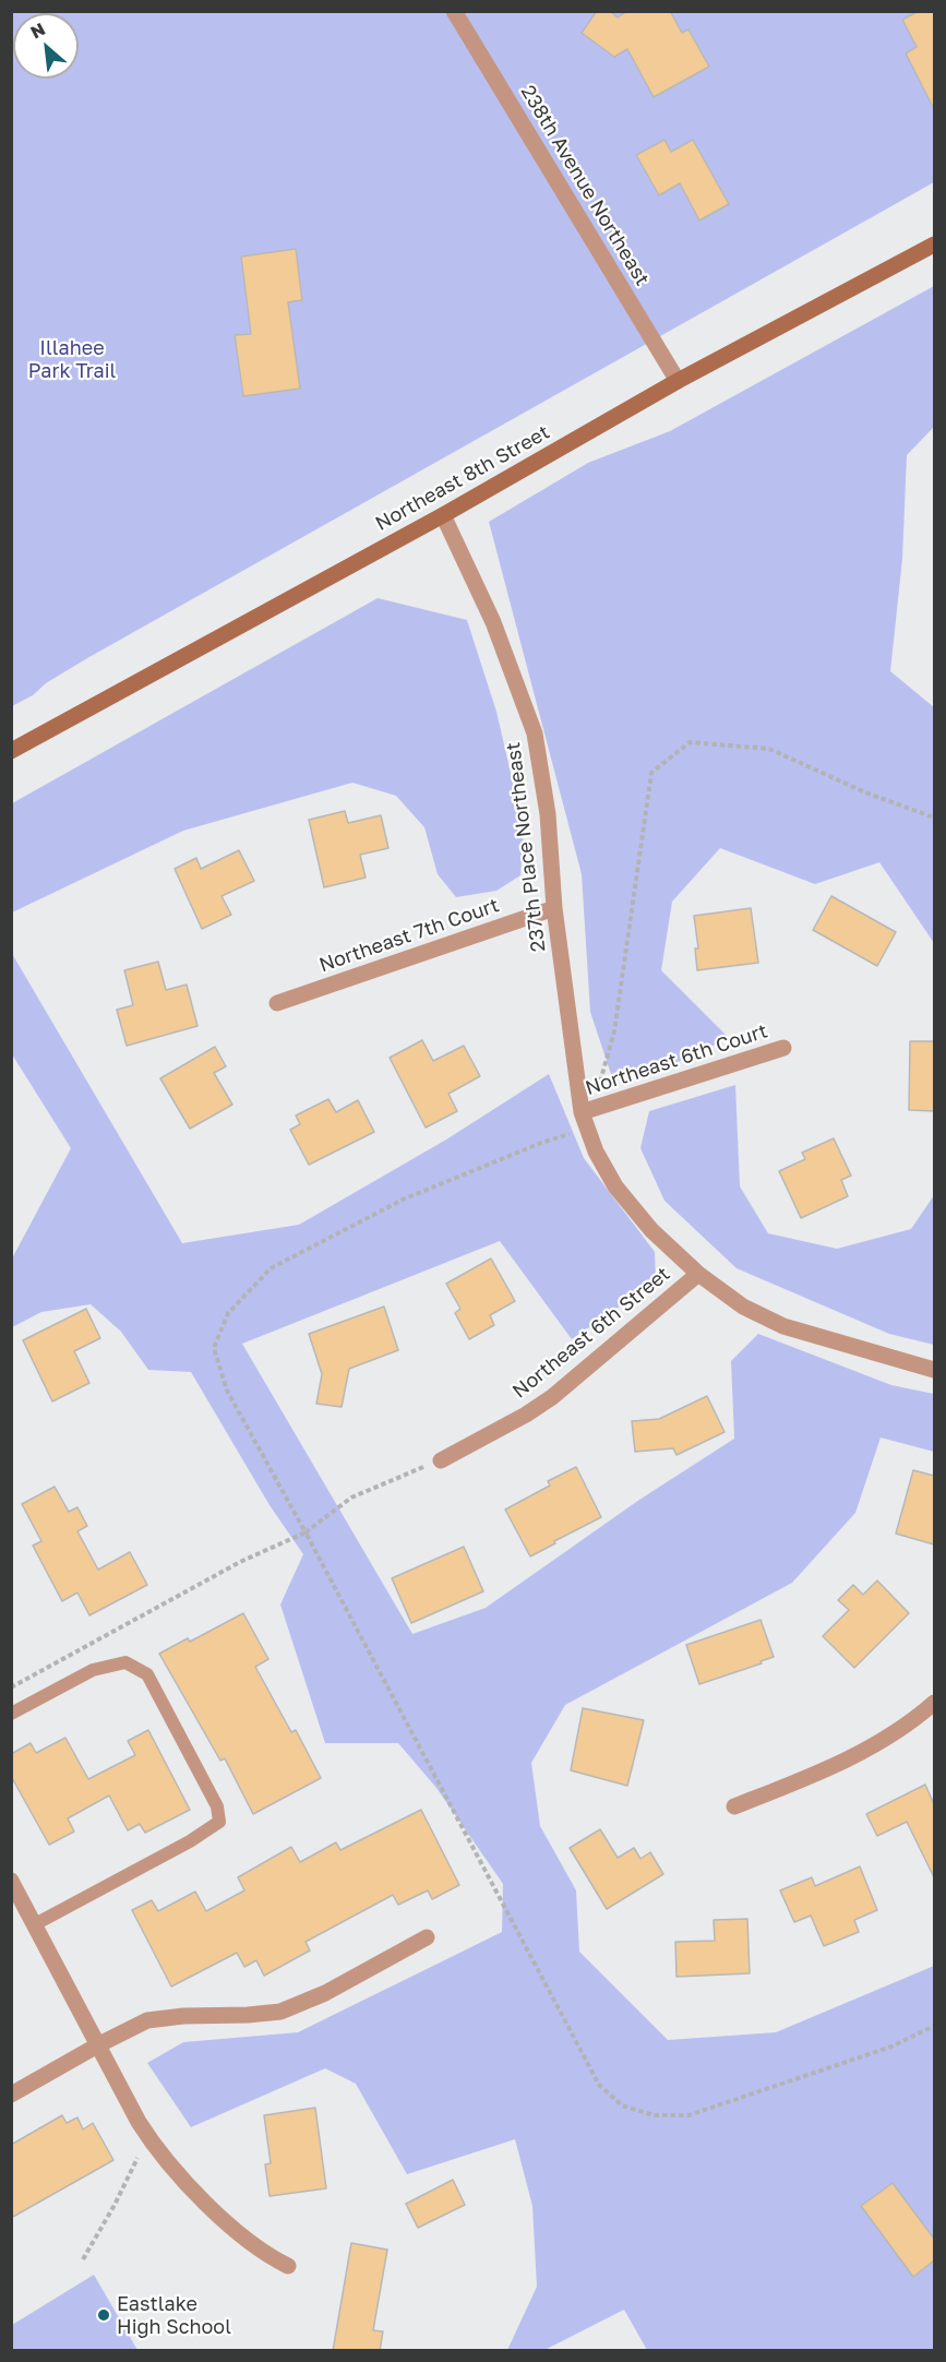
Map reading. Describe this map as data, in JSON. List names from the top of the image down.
{
  "streets": {
    "street": [
      "238th Avenue Northeast",
      "Northeast 8th Street",
      "237th Place Northeast",
      "Northeast 7th Court",
      "Northeast 6th Court",
      "Northeast 6th Street"
    ]
  },
  "crossings": [
    ["238th Avenue Northeast", "Northeast 8th Street"],
    ["Northeast 8th Street", "237th Place Northeast"],
    ["237th Place Northeast", "Northeast 7th Court"],
    ["237th Place Northeast", "Northeast 6th Court"],
    ["237th Place Northeast", "Northeast 6th Street"]
  ],
  "parks": ["Illahee Park Trail"],
  "places": ["Eastlake High School"],
  "north": "top left"
}
